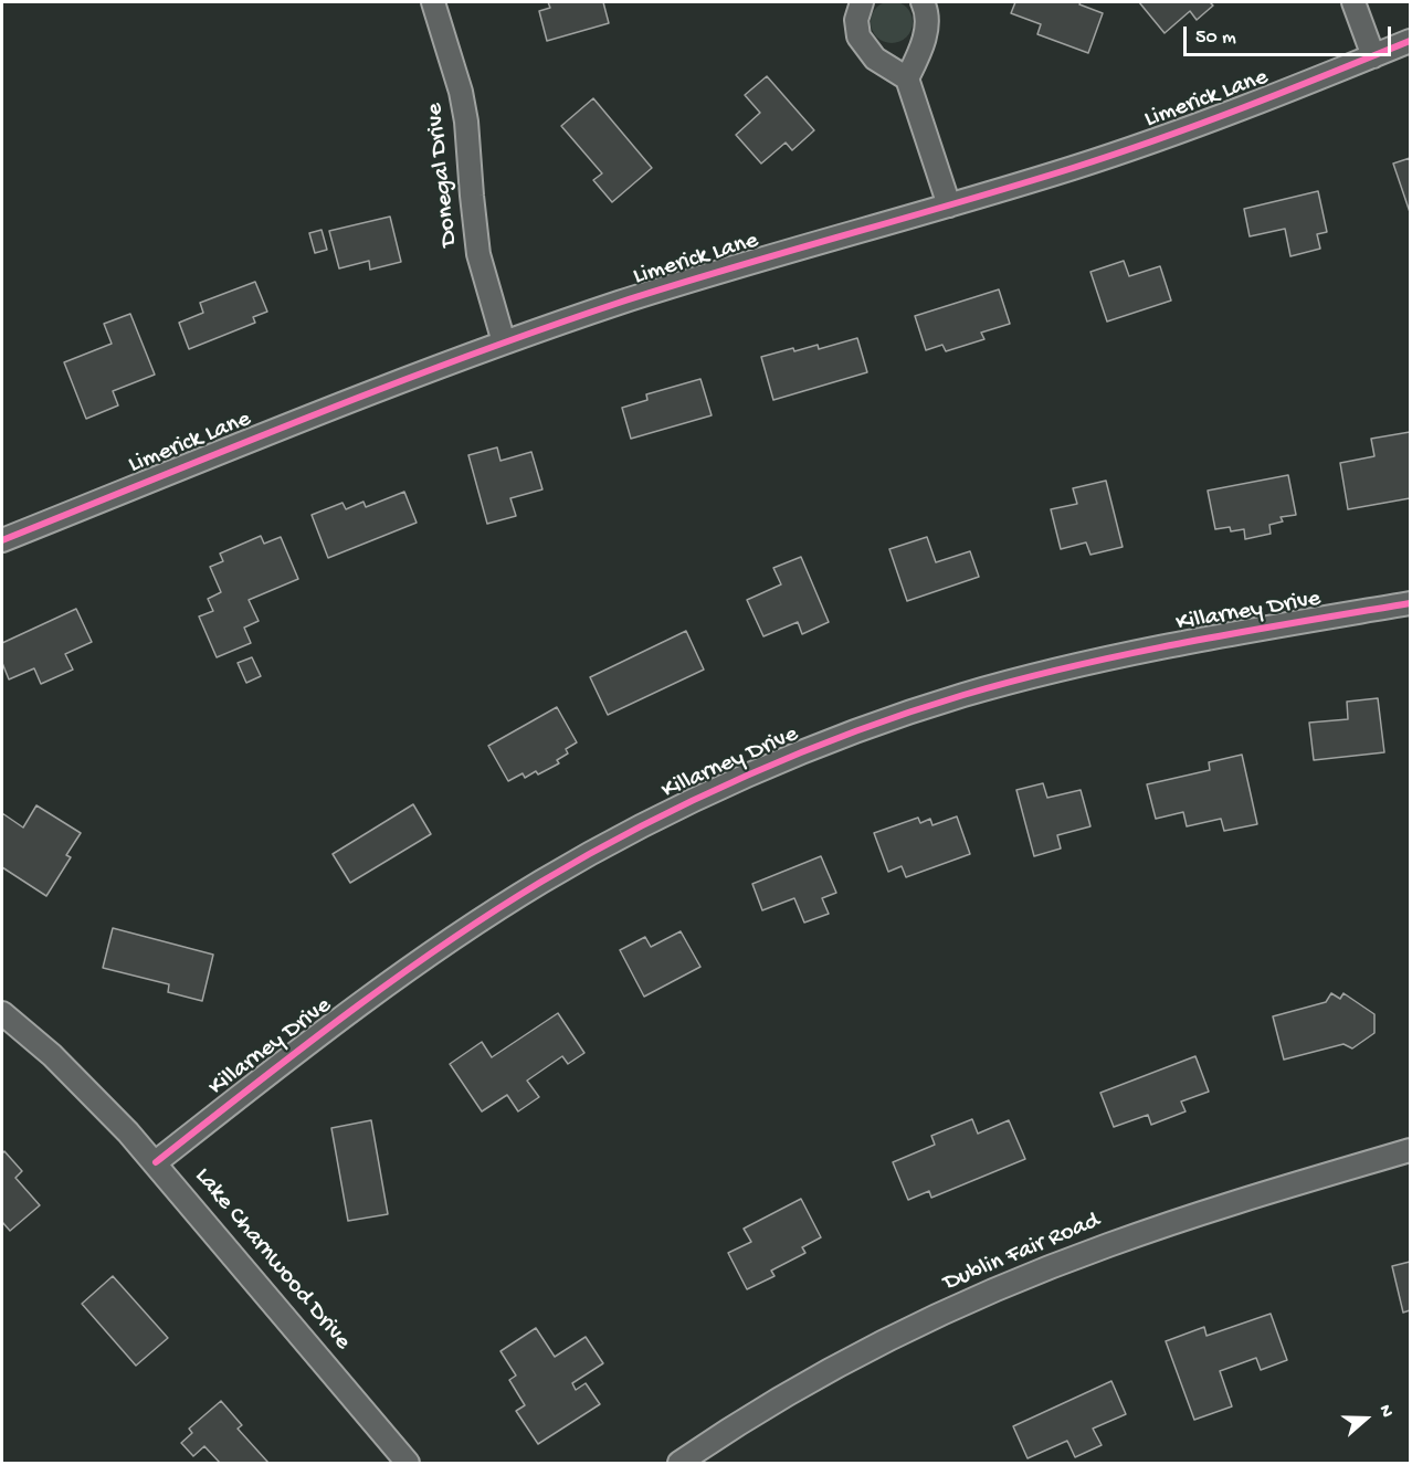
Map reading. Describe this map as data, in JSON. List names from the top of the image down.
{
  "streets": {
    "street": [
      "Limerick Lane",
      "Donegal Drive",
      "Killarney Drive",
      "Dublin Fair Road",
      "Lake Charnwood Drive"
    ]
  },
  "crossings": [
    ["Limerick Lane", "Donegal Drive"],
    ["Killarney Drive", "Lake Charnwood Drive"]
  ],
  "scale_bar": "50 m",
  "north": "right"
}
